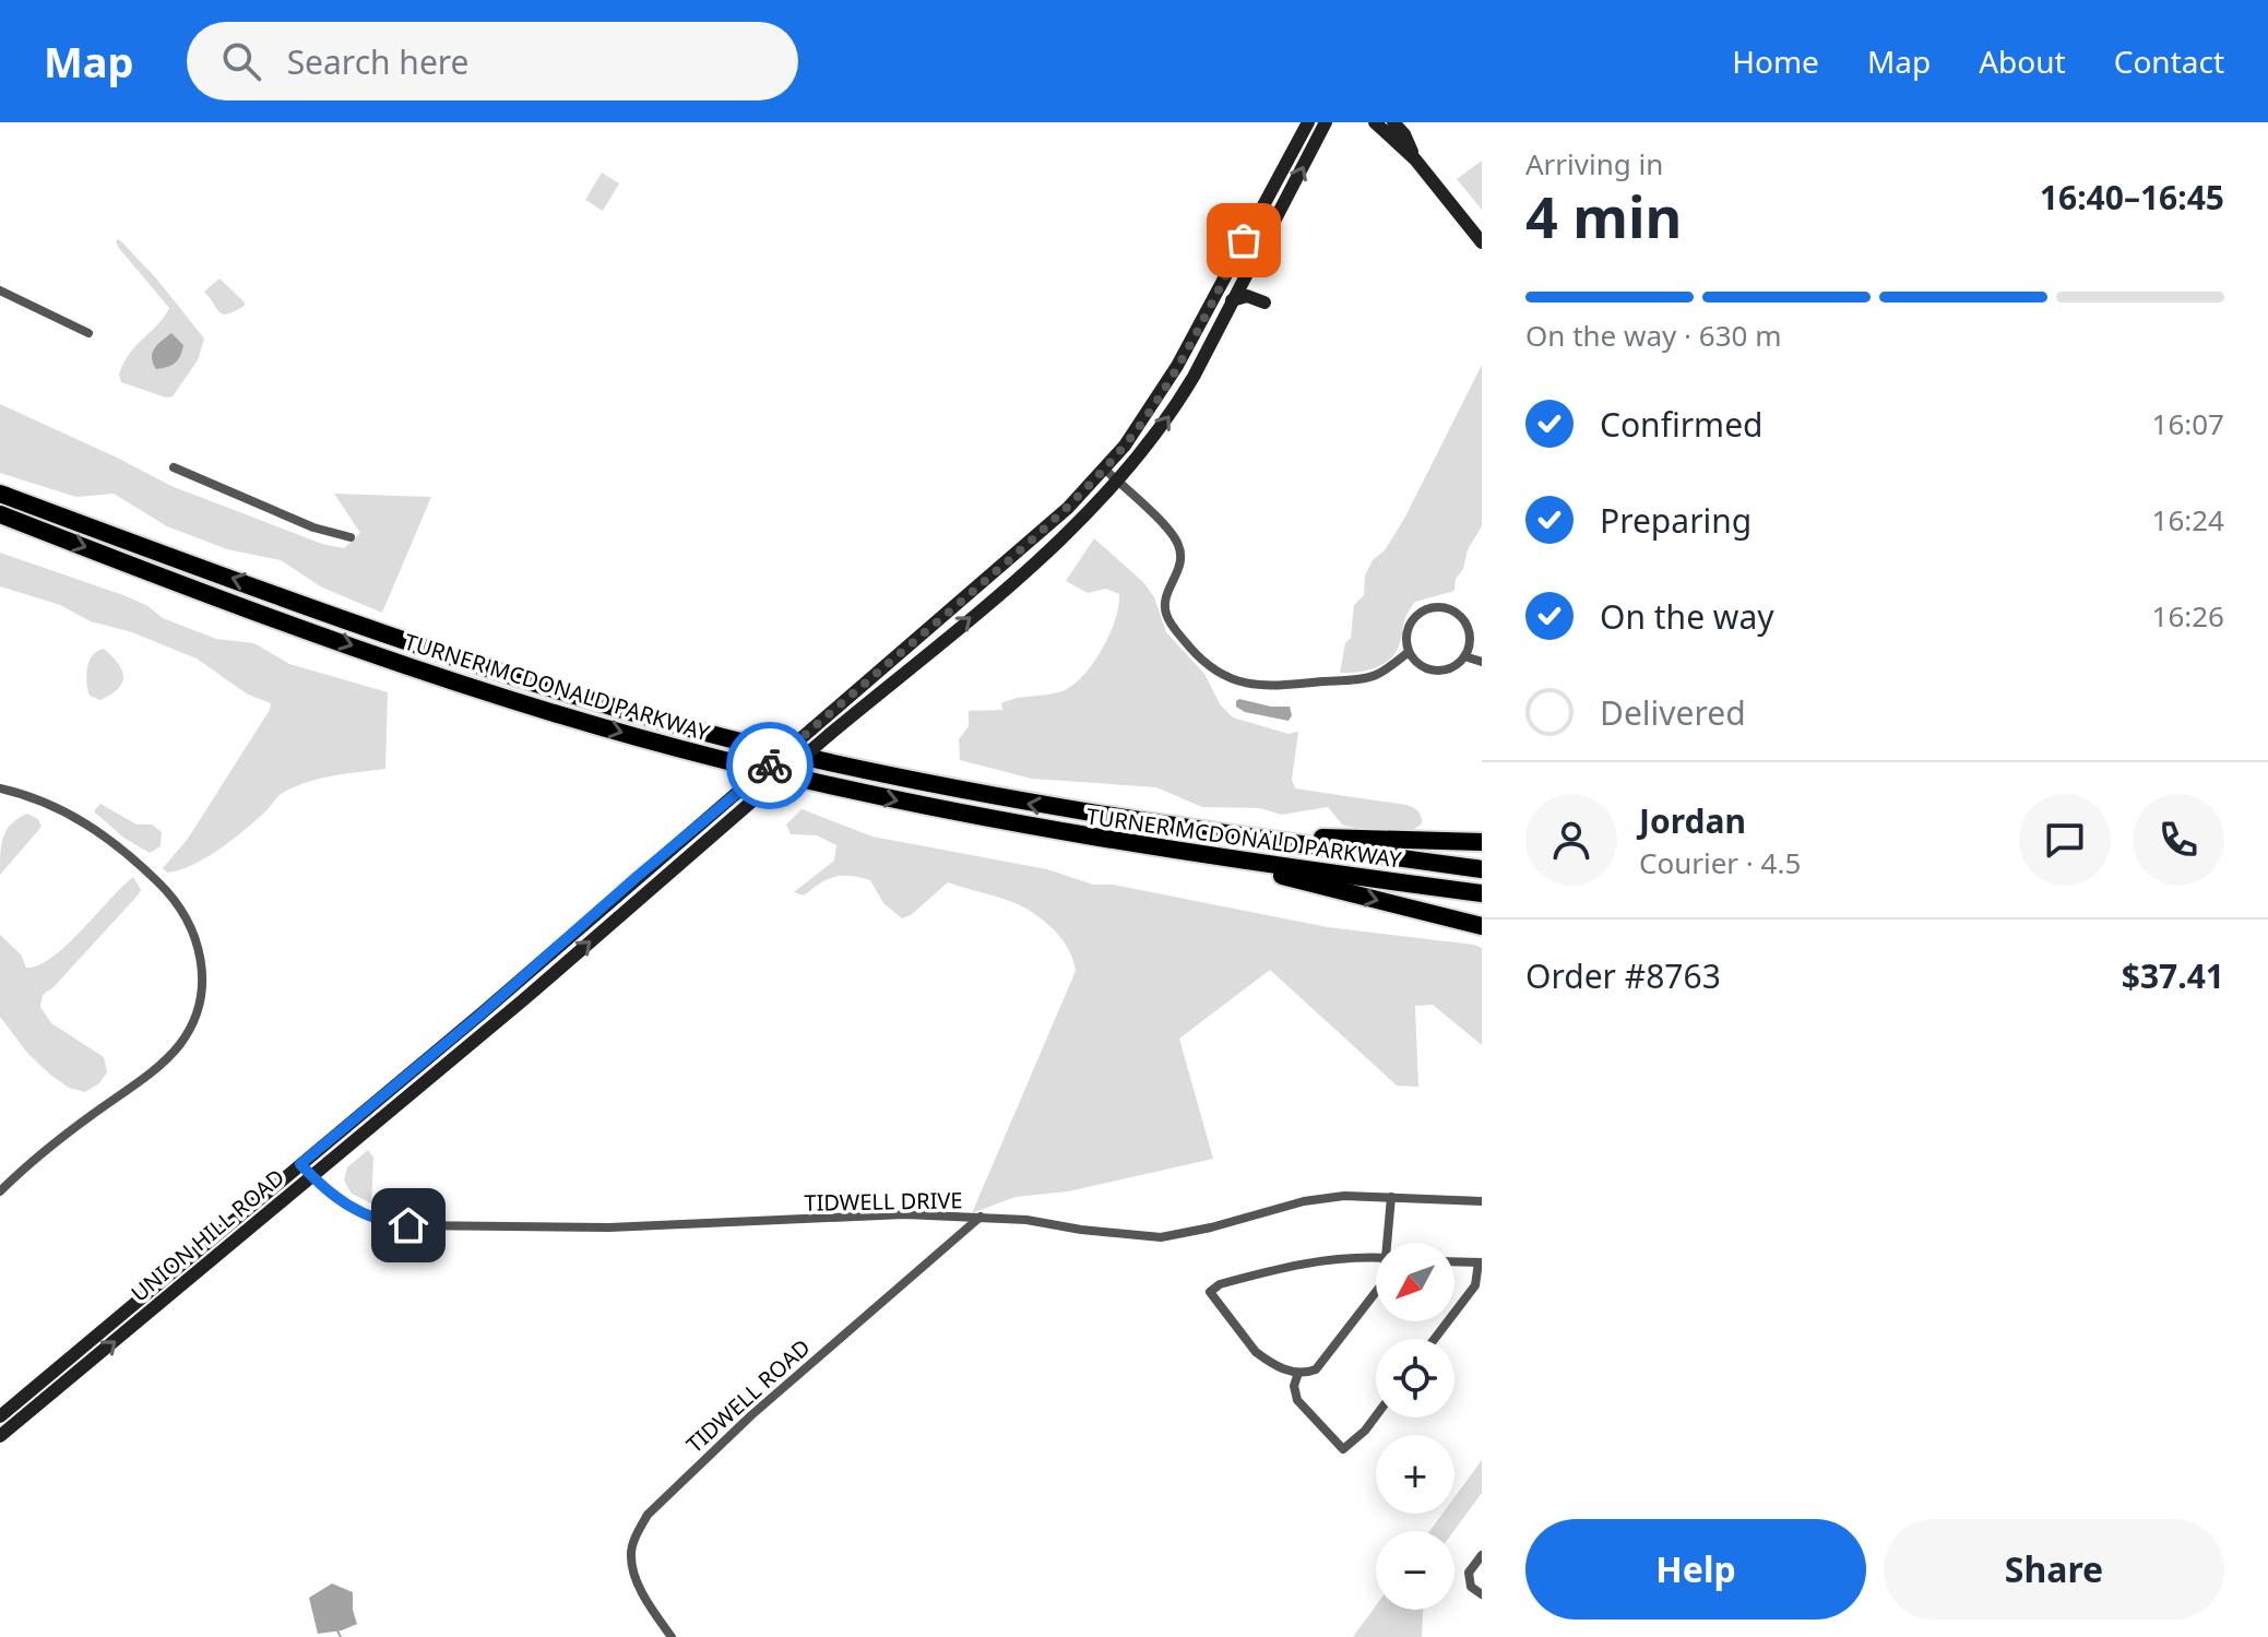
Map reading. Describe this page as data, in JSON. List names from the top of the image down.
{
  "streets": {
    "highway": ["TURNER MCDONALD PARKWAY"],
    "street": ["TIDWELL DRIVE", "UNION HILL ROAD", "TIDWELL ROAD"]
  },
  "crossings": [
    ["TIDWELL DRIVE", "UNION HILL ROAD"],
    ["TIDWELL DRIVE", "TIDWELL ROAD"]
  ],
  "north": "bottom left",
  "page": {
    "header": "Map",
    "search": "Search here",
    "nav": [
      "Home",
      "Map",
      "About",
      "Contact"
    ],
    "heading": ["4 min", "Arriving in", "16:40–16:45"],
    "panel": [
      "Jordan",
      "Courier · 4.5",
      "Order #8763",
      "$37.41"
    ],
    "bar": "On the way · 630 m",
    "list": [
      ["Confirmed", "16:07"],
      ["Preparing", "16:24"],
      ["On the way", "16:26"],
      "Delivered"
    ],
    "map_buttons": ["+", "−"],
    "buttons": ["Help", "Share"]
  }
}
